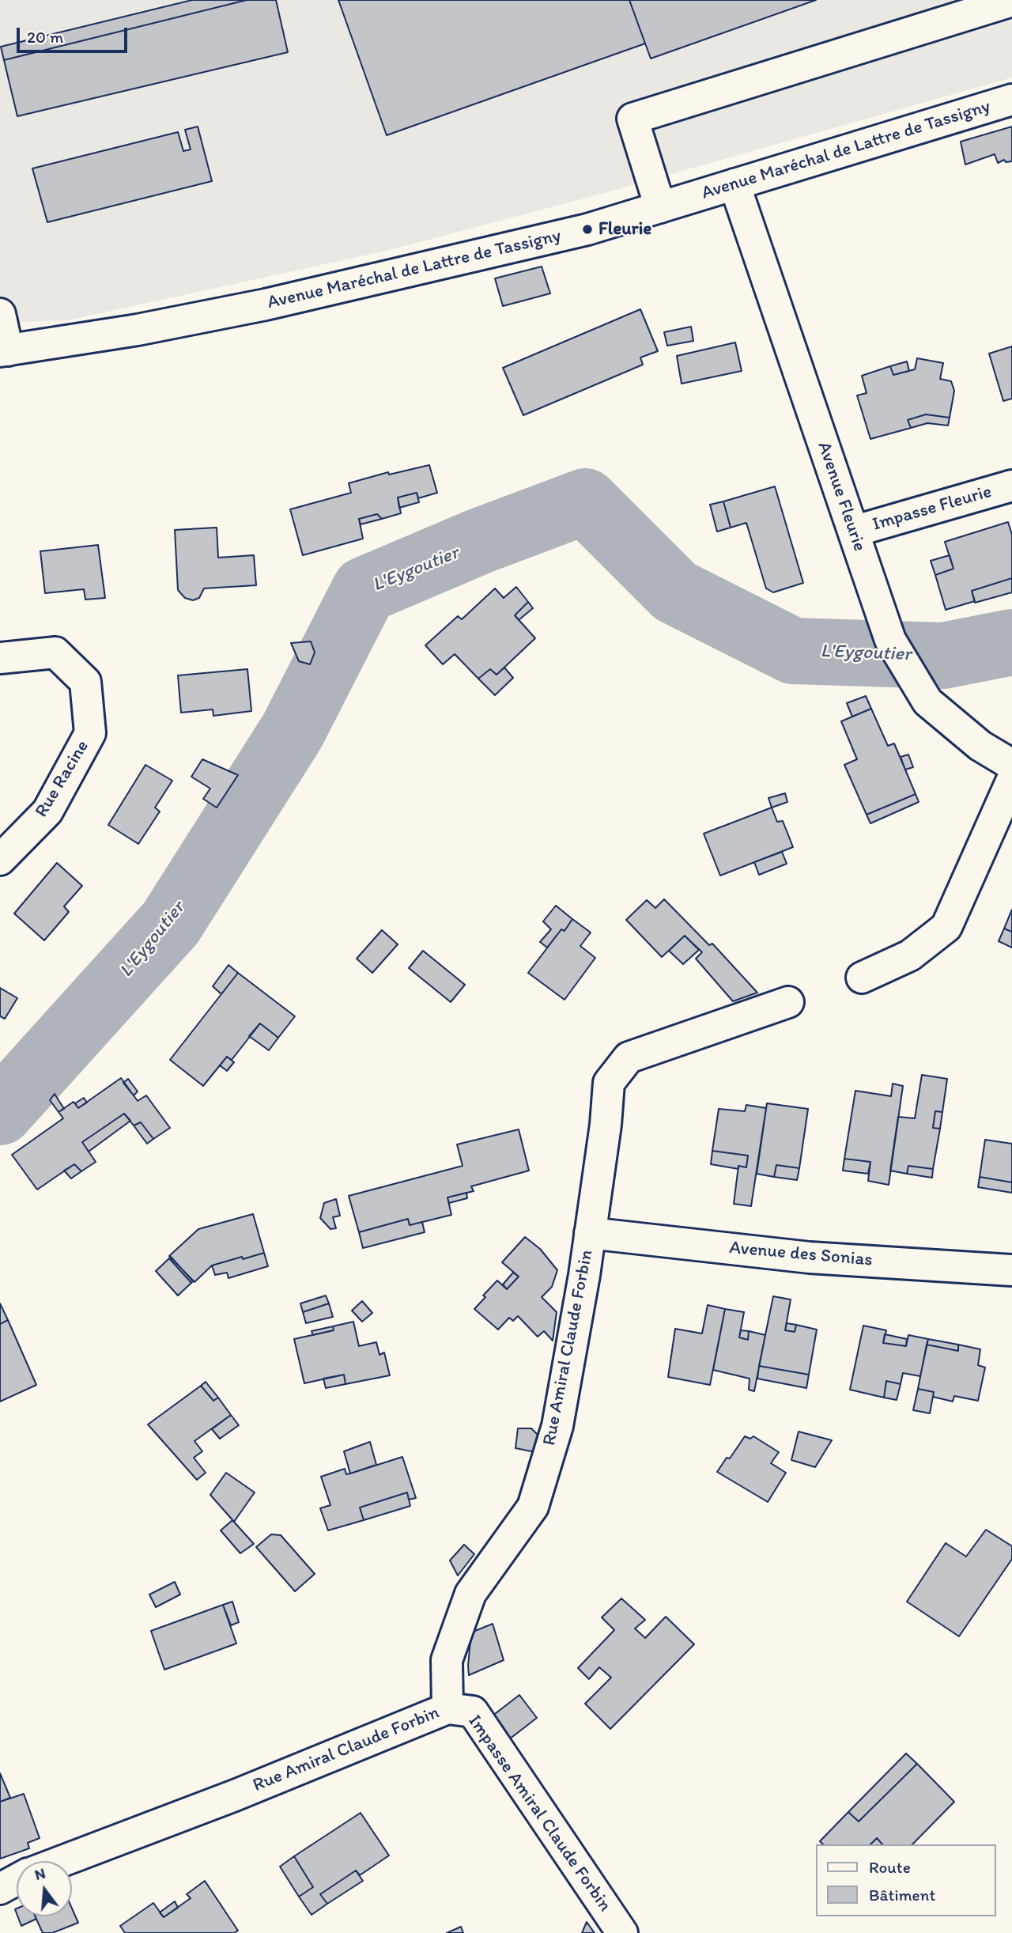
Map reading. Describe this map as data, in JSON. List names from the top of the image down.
{
  "streets": {
    "street": [
      "Avenue Maréchal de Lattre de Tassigny",
      "Avenue Fleurie",
      "Impasse Fleurie",
      "Rue Racine",
      "Avenue des Sonias",
      "Rue Amiral Claude Forbin",
      "Impasse Amiral Claude Forbin"
    ]
  },
  "crossings": [
    ["Avenue Maréchal de Lattre de Tassigny", "Avenue Fleurie"],
    ["Avenue Fleurie", "Impasse Fleurie"],
    ["Avenue des Sonias", "Rue Amiral Claude Forbin"],
    ["Rue Amiral Claude Forbin", "Impasse Amiral Claude Forbin"]
  ],
  "water": ["L'Eygoutier"],
  "places": ["Fleurie"],
  "legend": ["Route", "Bâtiment"],
  "scale_bar": "20 m",
  "north": "top"
}
